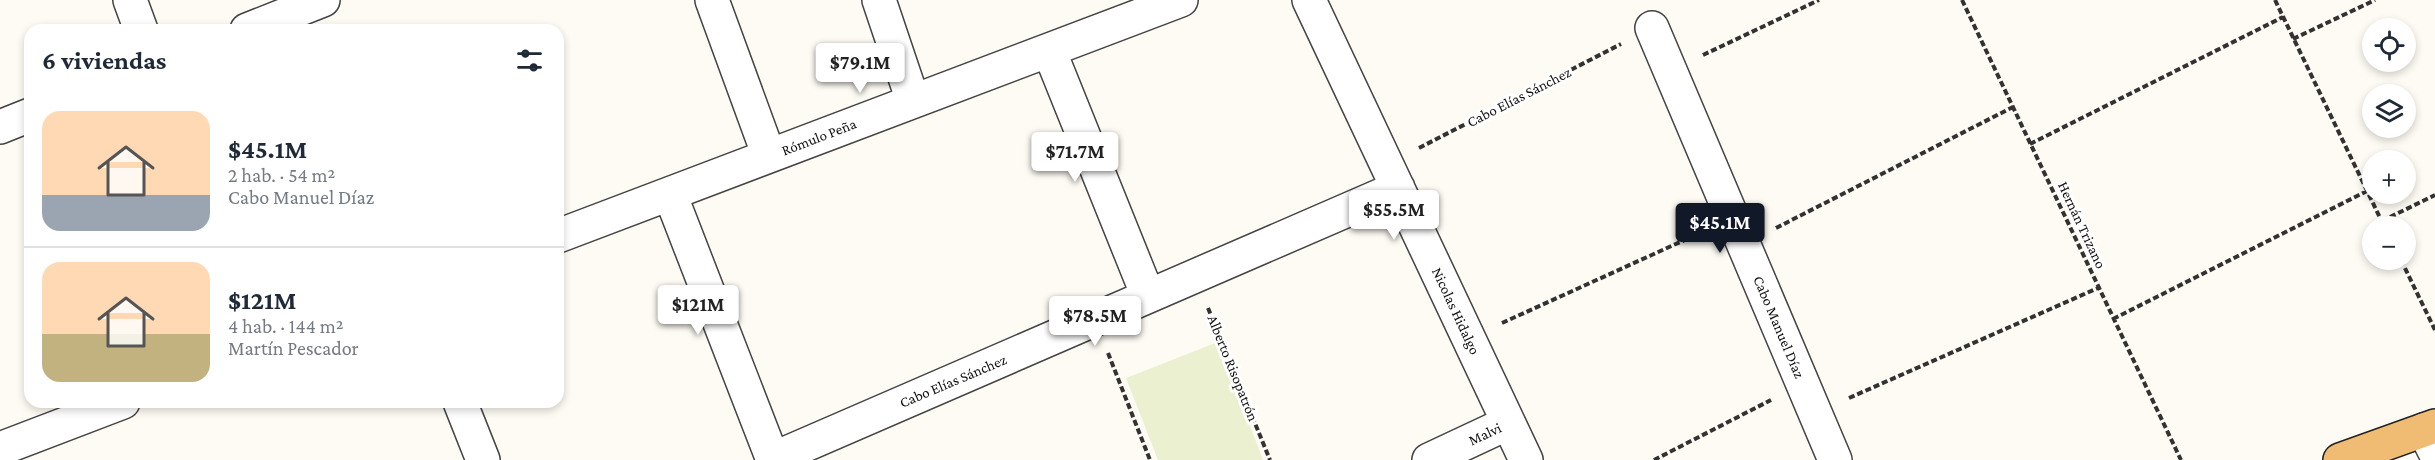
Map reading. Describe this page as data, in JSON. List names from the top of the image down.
{
  "streets": {
    "street": [
      "Cabo Elías Sánchez",
      "Rómulo Peña",
      "Nicolas Hidalgo",
      "Cabo Manuel Díaz",
      "Malvi"
    ],
    "path": ["Hernán Trizano", "Alberto Risopatrón"]
  },
  "crossings": [
    ["Cabo Elías Sánchez", "Nicolas Hidalgo"],
    ["Cabo Elías Sánchez", "Cabo Manuel Díaz"],
    ["Cabo Elías Sánchez", "Alberto Risopatrón"],
    ["Nicolas Hidalgo", "Malvi"]
  ],
  "page": {
    "map_buttons": ["+", "−"],
    "heading": "6 viviendas",
    "price": [
      "$79.1M",
      "$71.7M",
      "$55.5M",
      "$45.1M",
      "$121M",
      "$78.5M"
    ],
    "list": [
      {
        "name": "$45.1M",
        "note": "2 hab. · 54 m² · Cabo Manuel Díaz"
      },
      {
        "name": "$121M",
        "note": "4 hab. · 144 m² · Martín Pescador"
      }
    ]
  }
}
